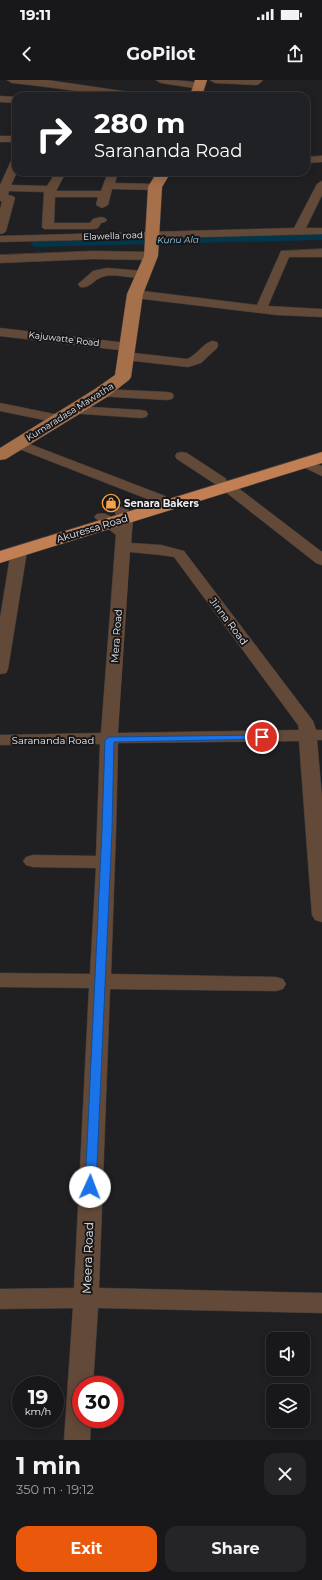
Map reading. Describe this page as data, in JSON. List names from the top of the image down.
{
  "streets": {
    "highway": ["Akuressa Road"],
    "main road": ["Kumaradasa Mawatha"],
    "street": [
      "Elawella road",
      "Kajuwatte Road",
      "Jinna Road",
      "Mera Road",
      "Sarananda Road",
      "Meera Road"
    ]
  },
  "crossings": [
    ["Elawella road", "Kumaradasa Mawatha"],
    ["Kajuwatte Road", "Kumaradasa Mawatha"],
    ["Akuressa Road", "Jinna Road"],
    ["Akuressa Road", "Mera Road"],
    ["Jinna Road", "Mera Road"],
    ["Jinna Road", "Sarananda Road"],
    ["Mera Road", "Sarananda Road"],
    ["Mera Road", "Meera Road"],
    ["Sarananda Road", "Meera Road"]
  ],
  "water": ["Kunu Ala"],
  "places": {
    "shop": ["Senara Bakers"]
  },
  "page": {
    "status": "19:11",
    "header": "GoPilot",
    "turn": ["280 m", "Sarananda Road"],
    "speed": "19 km/h",
    "limit": "30",
    "heading": ["1 min", "350 m · 19:12"],
    "buttons": ["Exit", "Share"]
  }
}
